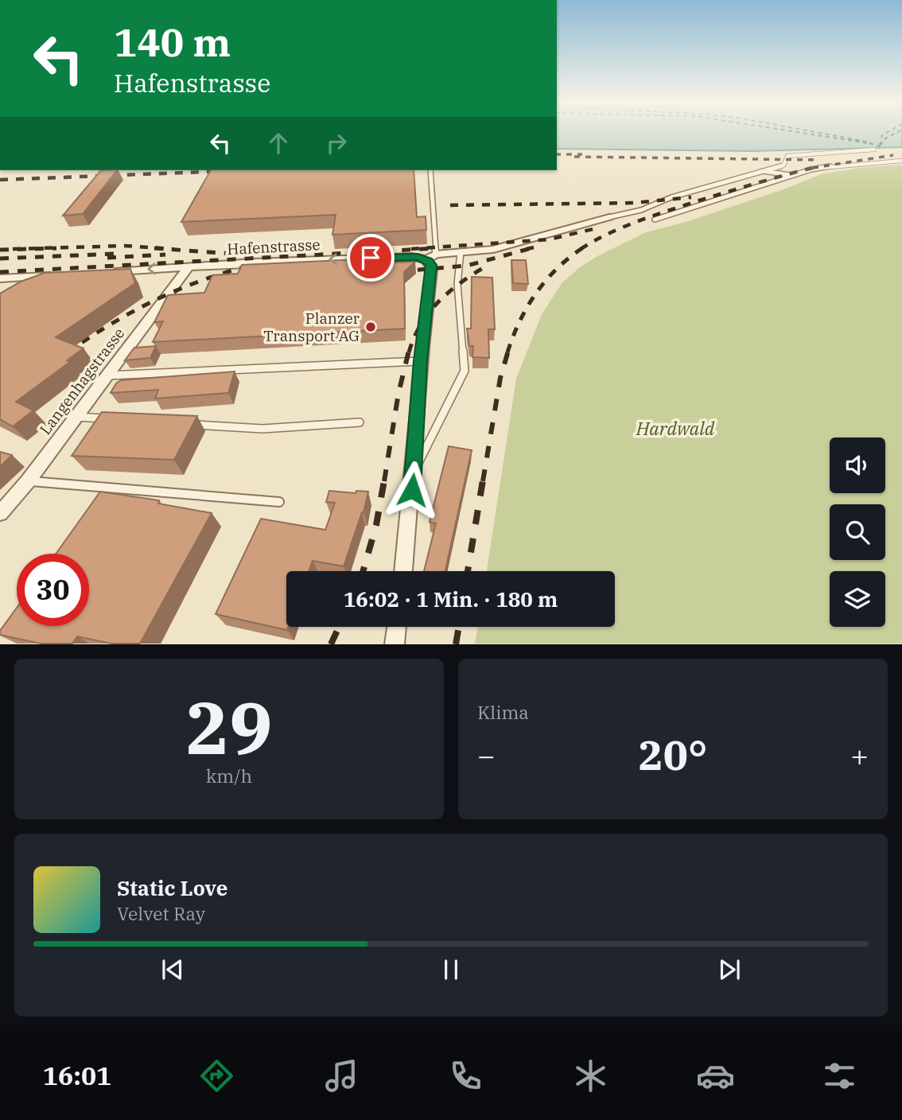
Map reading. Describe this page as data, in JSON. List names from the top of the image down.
{
  "streets": {
    "street": ["Hafenstrasse", "Langenhagstrasse"]
  },
  "crossings": [
    ["Hafenstrasse", "Langenhagstrasse"]
  ],
  "one_way": ["Hafenstrasse"],
  "parks": ["Hardwald"],
  "places": ["Planzer Transport AG"],
  "page": {
    "turn": ["140 m", "Hafenstrasse"],
    "limit": "30",
    "trip": "16:02 · 1 Min. · 180 m",
    "tile": [
      ["29", "km/h"],
      "Klima"
    ],
    "heat": ["−", "20°", "+"],
    "song": ["Static Love", "Velvet Ray"],
    "tabs": "16:01"
  }
}
